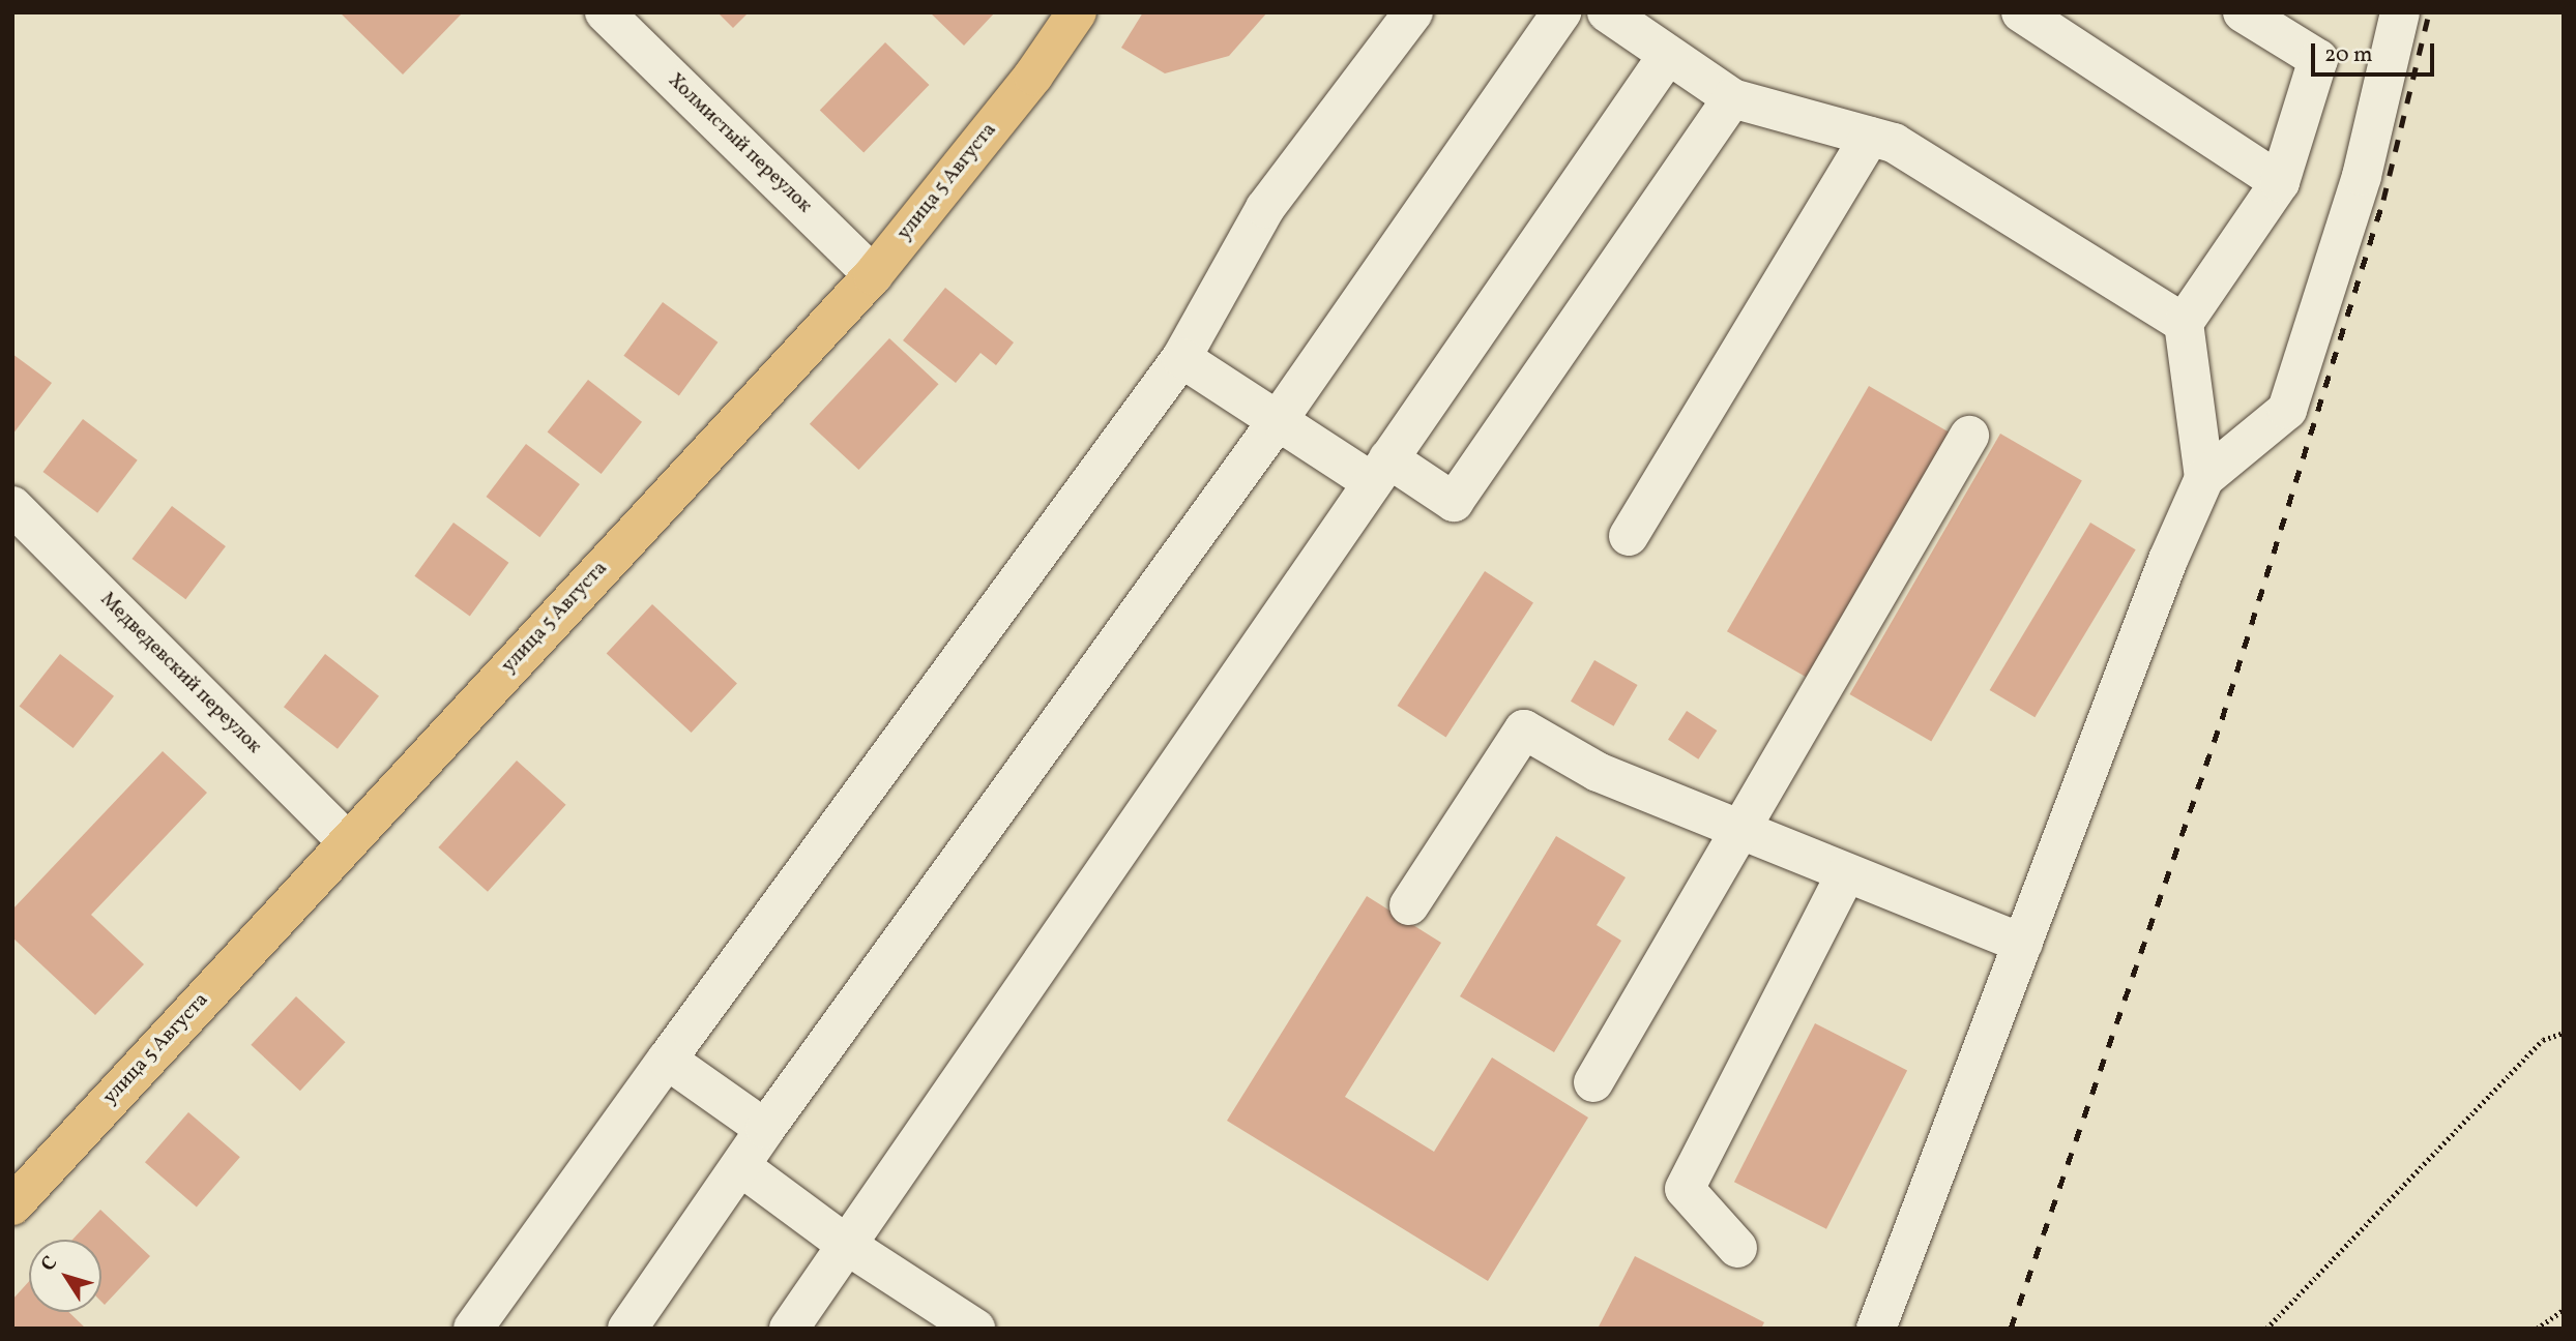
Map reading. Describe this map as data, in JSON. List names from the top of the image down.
{
  "streets": {
    "main road": ["улица 5 Августа"],
    "street": ["Холмистый переулок", "Медведевский переулок"]
  },
  "crossings": [
    ["Холмистый переулок", "улица 5 Августа"],
    ["улица 5 Августа", "Медведевский переулок"]
  ],
  "scale_bar": "20 m",
  "north": "top left"
}
